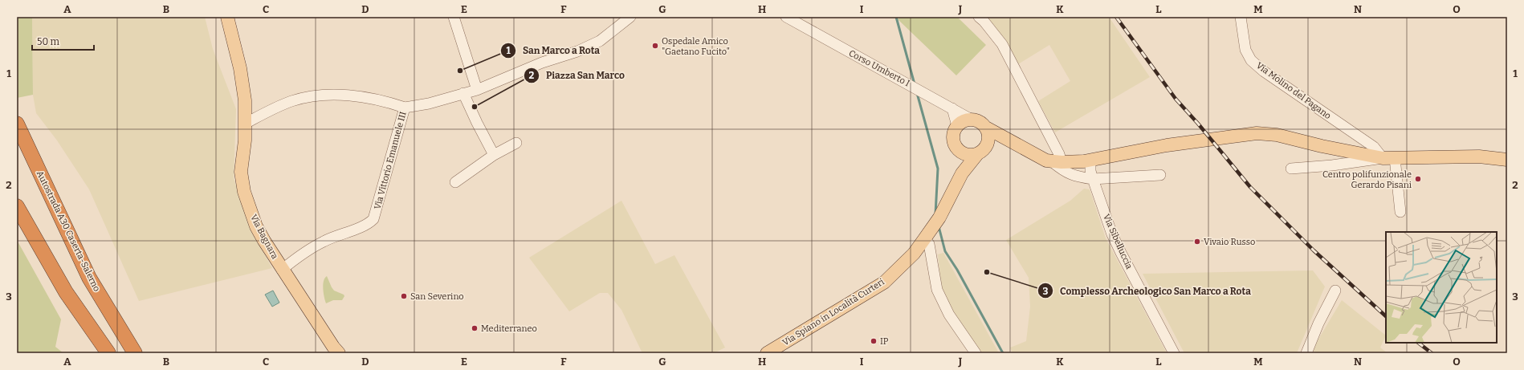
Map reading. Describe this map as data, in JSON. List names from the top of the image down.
{
  "streets": {
    "highway": ["Autostrada A30 Caserta-Salerno"],
    "main road": ["Via Bagnara", "Via Spiano in Località Curteri"],
    "street": [
      "Corso Umberto I",
      "Via Molino del Pagano",
      "Via Vittorio Emanuele III",
      "Via Sibelluccia"
    ]
  },
  "crossings": [
    ["Corso Umberto I", "Via Spiano in Località Curteri"],
    ["Via Vittorio Emanuele III", "Via Bagnara"]
  ],
  "places": [
    "Ospedale Amico \"Gaetano Fucito\"",
    "San Marco a Rota",
    "Piazza San Marco",
    "Centro polifunzionale Gerardo Pisani",
    "Vivaio Russo",
    "Complesso Archeologico San Marco a Rota",
    "San Severino",
    "Mediterraneo",
    "IP"
  ],
  "scale_bar": "50 m",
  "grid": {
    "columns": [
      "A",
      "B",
      "C",
      "D",
      "E",
      "F",
      "G",
      "H",
      "I",
      "J",
      "K",
      "L",
      "M",
      "N",
      "O"
    ],
    "rows": ["1", "2", "3"]
  }
}
